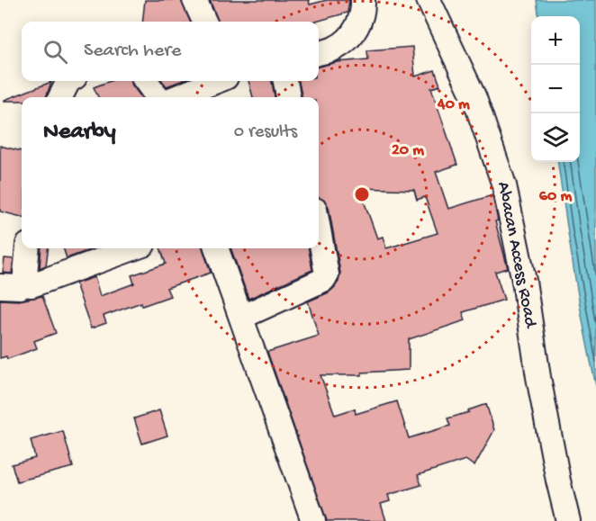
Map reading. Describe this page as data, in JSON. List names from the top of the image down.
{
  "streets": {
    "street": ["Abacan Access Road"]
  },
  "page": {
    "map_buttons": ["+", "−"],
    "search": "Search here",
    "heading": ["Nearby", "0 results"]
  },
  "rings": ["40 m", "20 m", "60 m"]
}
